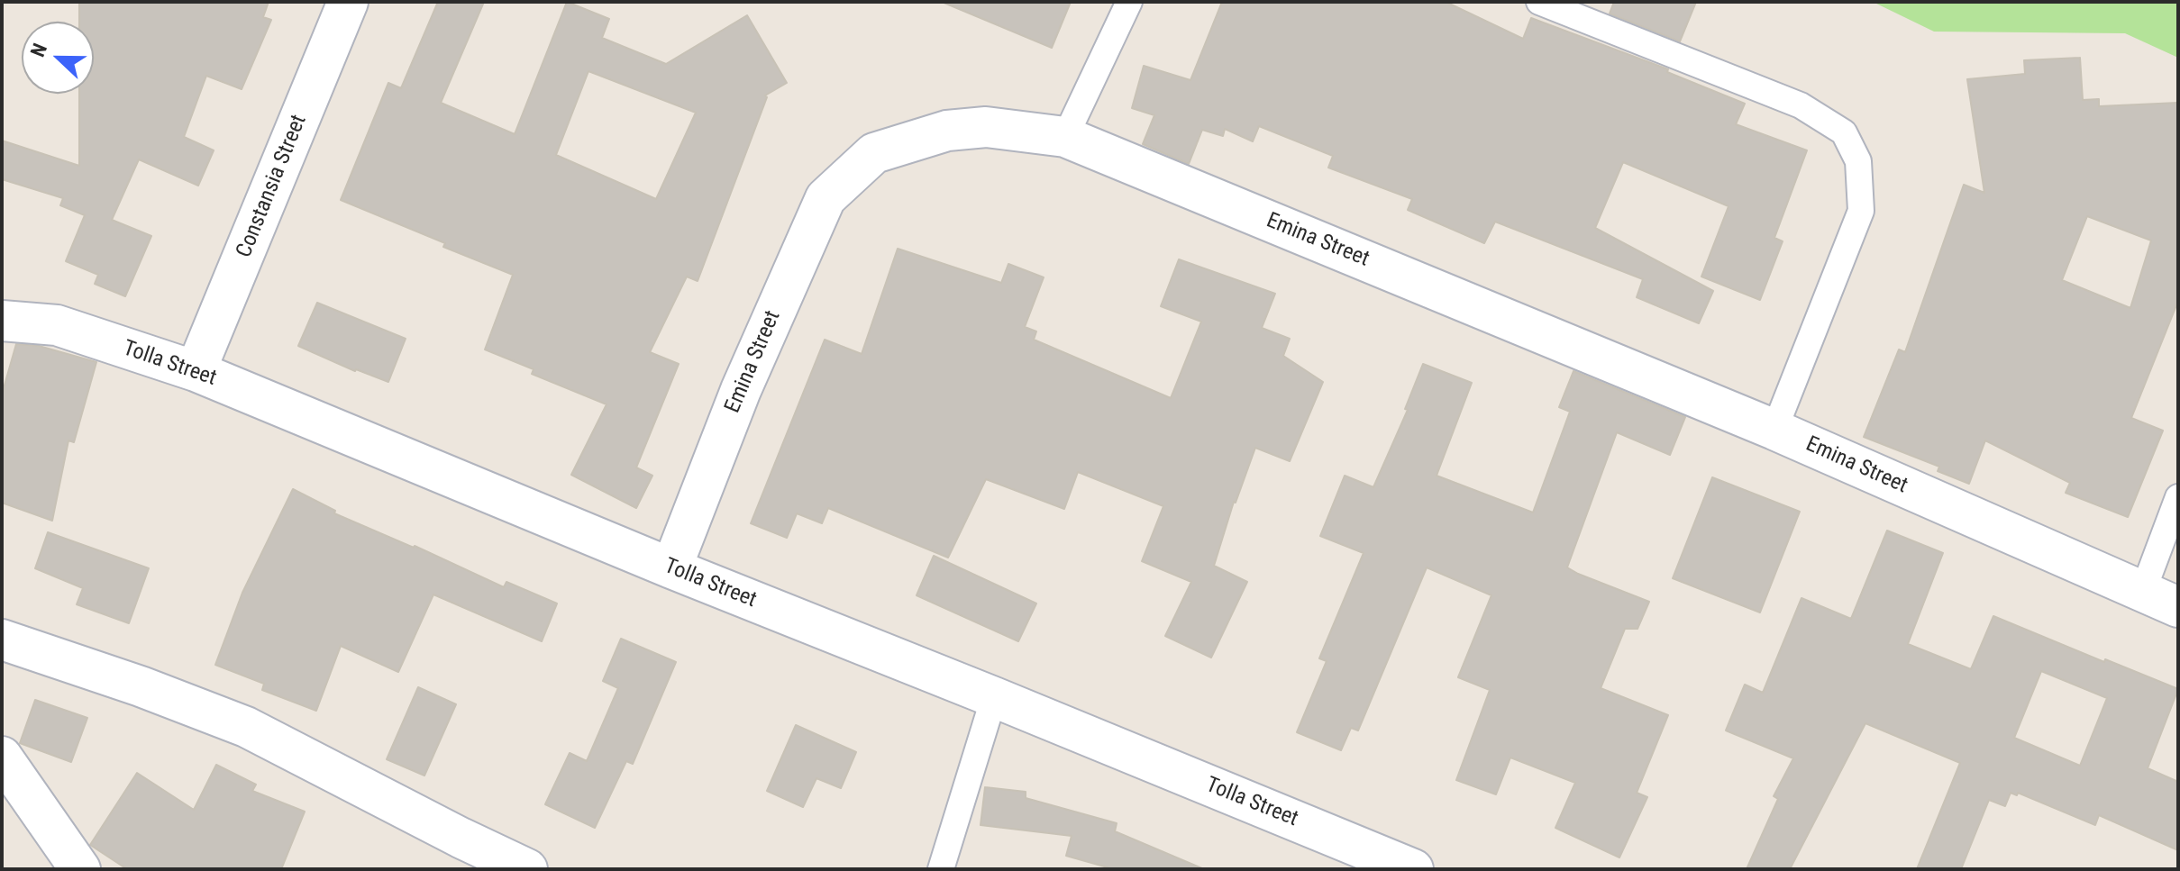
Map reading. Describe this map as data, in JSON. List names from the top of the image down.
{
  "streets": {
    "street": ["Constansia Street", "Emina Street", "Tolla Street"]
  },
  "crossings": [
    ["Constansia Street", "Tolla Street"],
    ["Emina Street", "Tolla Street"]
  ],
  "north": "left"
}
